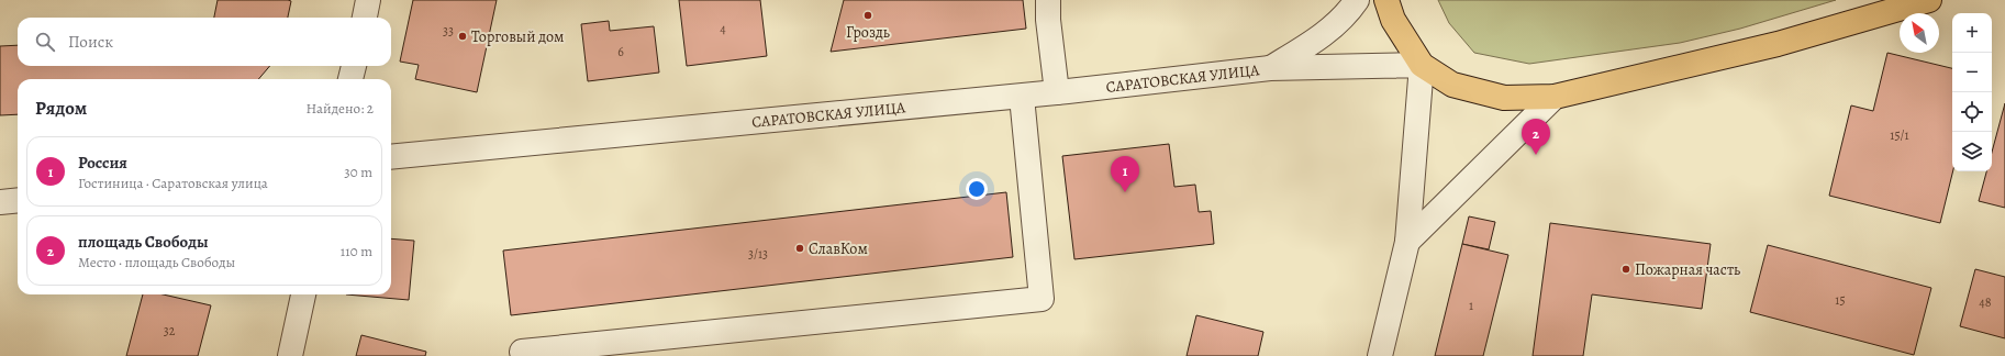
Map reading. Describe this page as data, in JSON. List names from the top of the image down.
{
  "streets": {
    "street": ["САРАТОВСКАЯ УЛИЦА"]
  },
  "places": [
    "Гроздь",
    "Торговый дом",
    "СлавКом",
    "Пожарная часть"
  ],
  "house_numbers": [
    "4",
    "33",
    "6",
    "15/1",
    "3/13",
    "15",
    "48",
    "1",
    "32"
  ],
  "north": "top left",
  "page": {
    "map_buttons": ["+", "−"],
    "search": "Поиск",
    "heading": ["Рядом", "Найдено: 2"],
    "pins": ["2", "1"],
    "list": [
      {
        "mark": "1",
        "name": "Россия",
        "note": "Гостиница · Саратовская улица",
        "value": "30 m"
      },
      {
        "mark": "2",
        "name": "площадь Свободы",
        "note": "Место · площадь Свободы",
        "value": "110 m"
      }
    ]
  }
}
